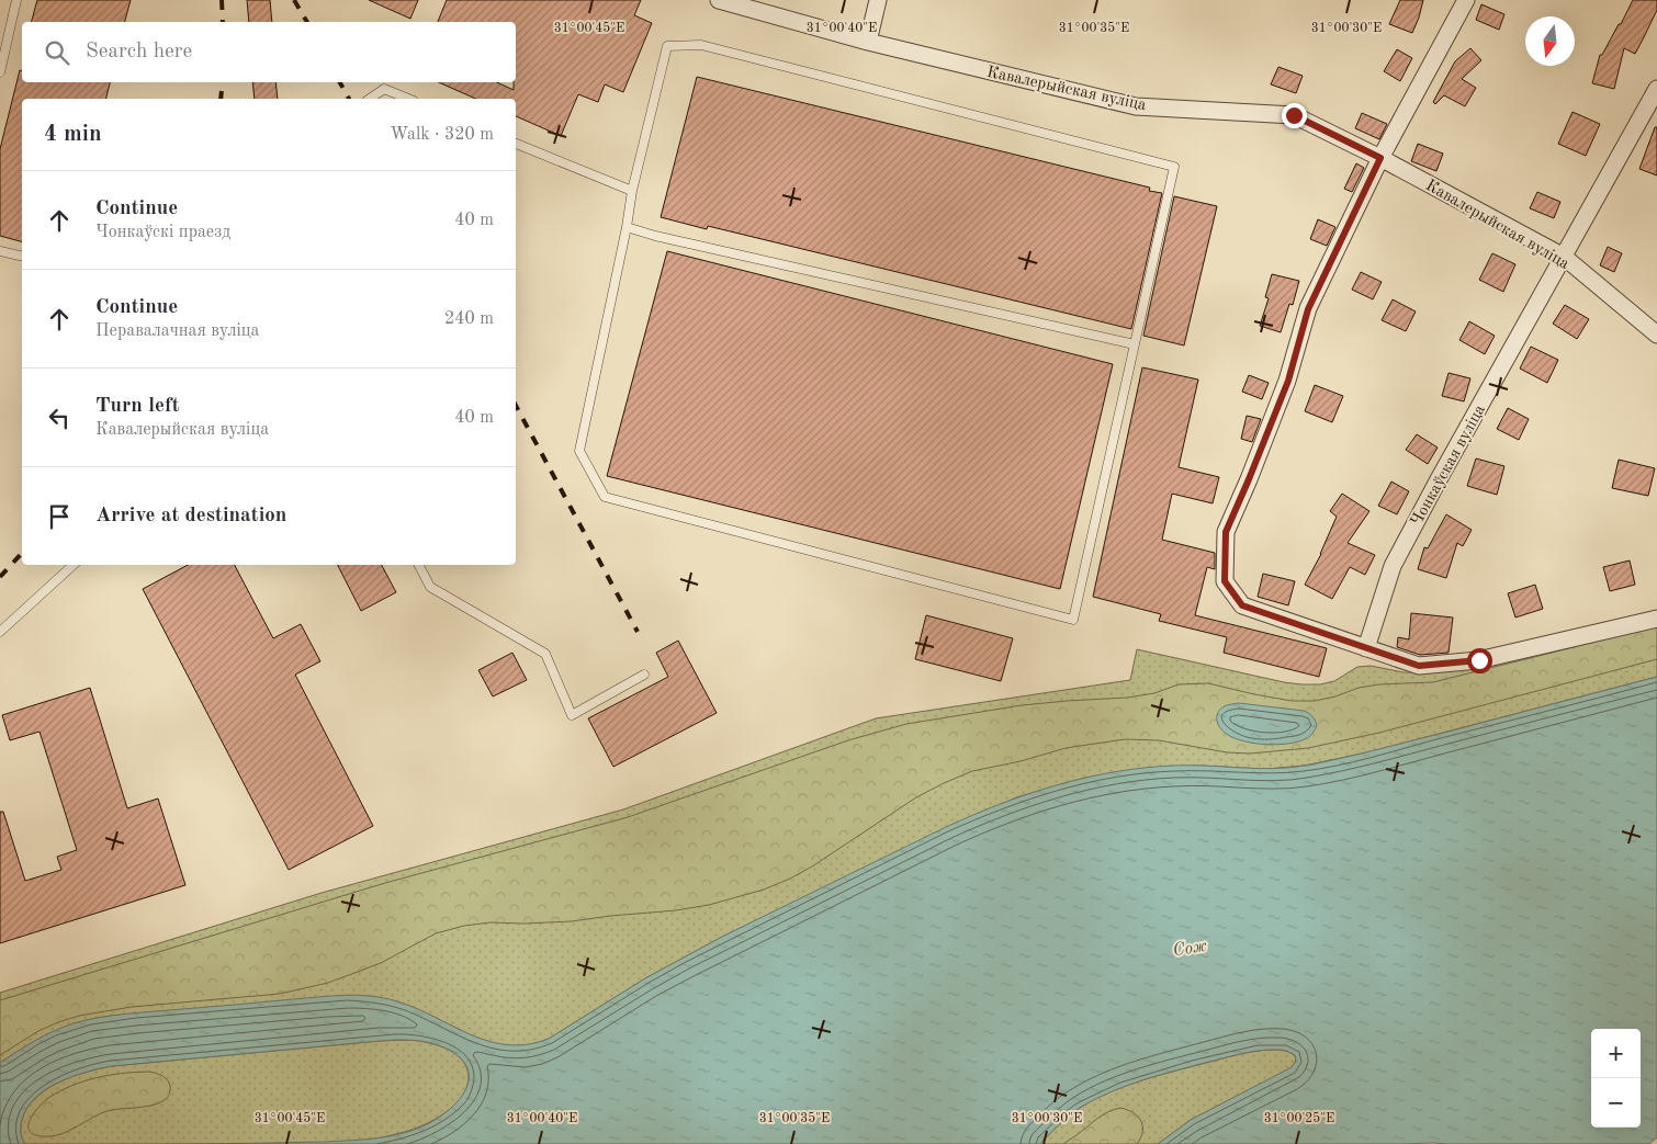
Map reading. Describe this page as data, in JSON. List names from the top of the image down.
{
  "streets": {
    "street": ["Кавалерыйская вуліца", "Чонкаўская вуліца"]
  },
  "crossings": [
    ["Кавалерыйская вуліца", "Чонкаўская вуліца"]
  ],
  "water": ["Сож"],
  "north": "bottom",
  "page": {
    "search": "Search here",
    "heading": ["4 min", "Walk · 320 m"],
    "list": [
      ["Continue", "Чонкаўскі праезд", "40 m"],
      ["Continue", "Перавалачная вуліца", "240 m"],
      ["Turn left", "Кавалерыйская вуліца", "40 m"],
      "Arrive at destination"
    ],
    "map_buttons": ["+", "−"]
  },
  "coordinates": [
    "31°00'45\"E",
    "31°00'40\"E",
    "31°00'35\"E",
    "31°00'30\"E",
    "31°00'25\"E"
  ]
}
